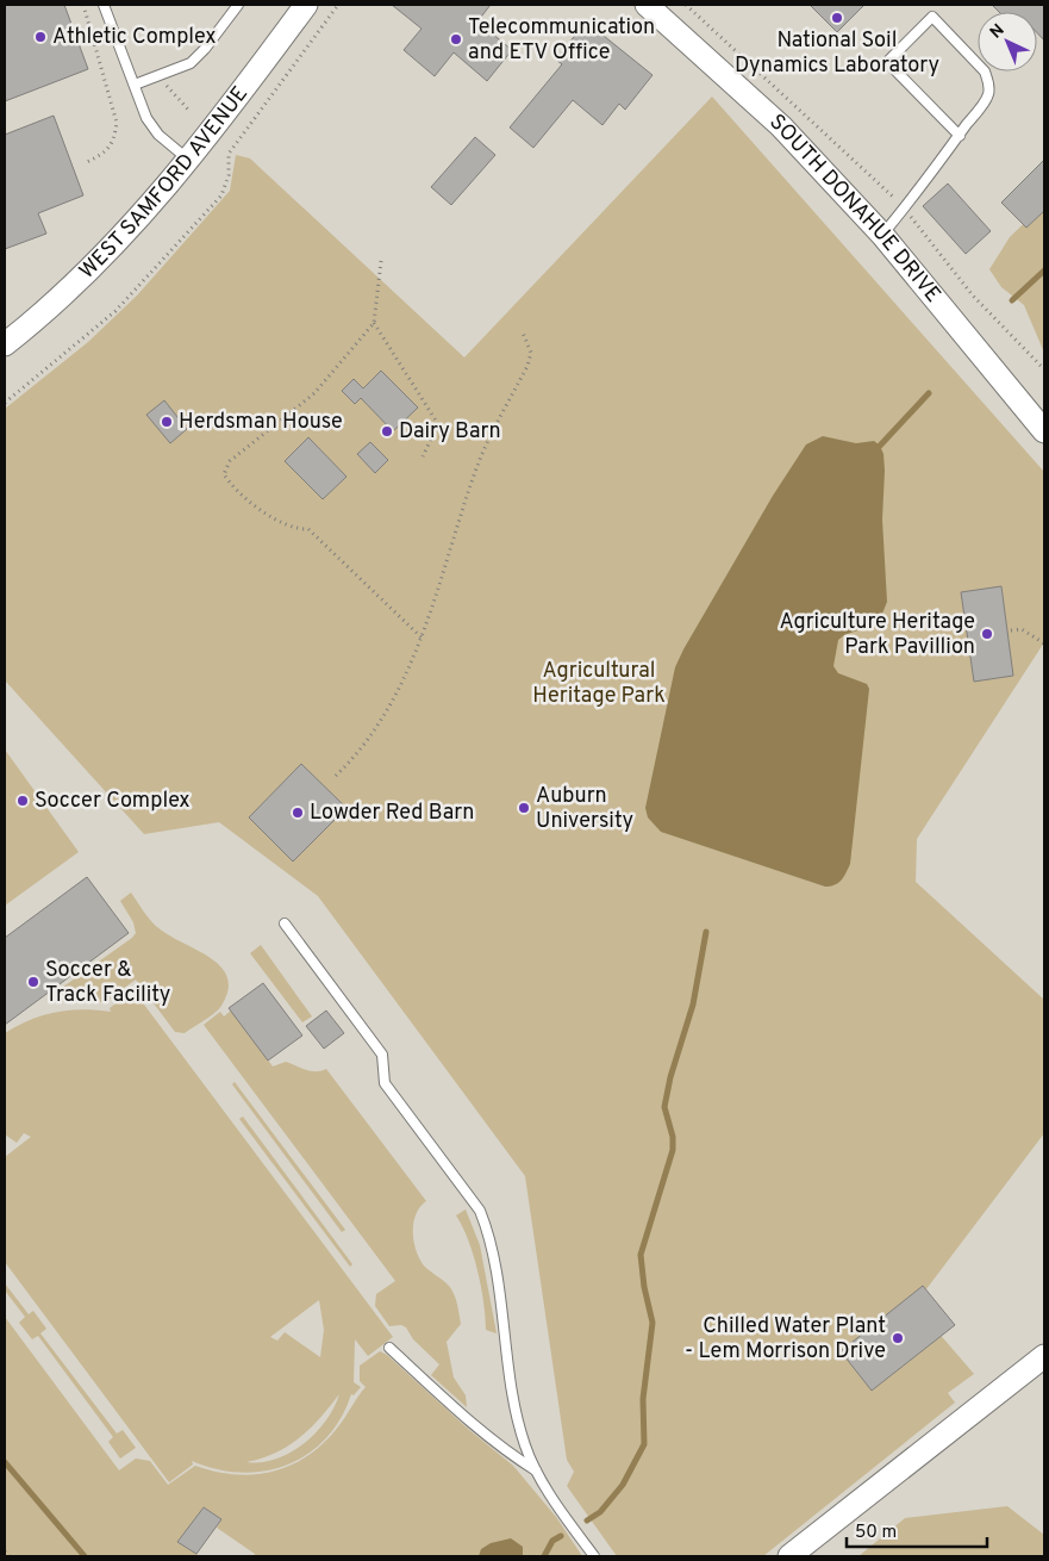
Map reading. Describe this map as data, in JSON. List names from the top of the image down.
{
  "streets": {
    "street": ["WEST SAMFORD AVENUE", "SOUTH DONAHUE DRIVE"]
  },
  "parks": ["Agricultural Heritage Park"],
  "places": [
    "National Soil Dynamics Laboratory",
    "Athletic Complex",
    "Telecommunication and ETV Office",
    "Herdsman House",
    "Dairy Barn",
    "Agriculture Heritage Park Pavillion",
    "Soccer Complex",
    "Auburn University",
    "Lowder Red Barn",
    "Soccer & Track Facility",
    "Chilled Water Plant - Lem Morrison Drive"
  ],
  "scale_bar": "50 m",
  "north": "top left"
}
